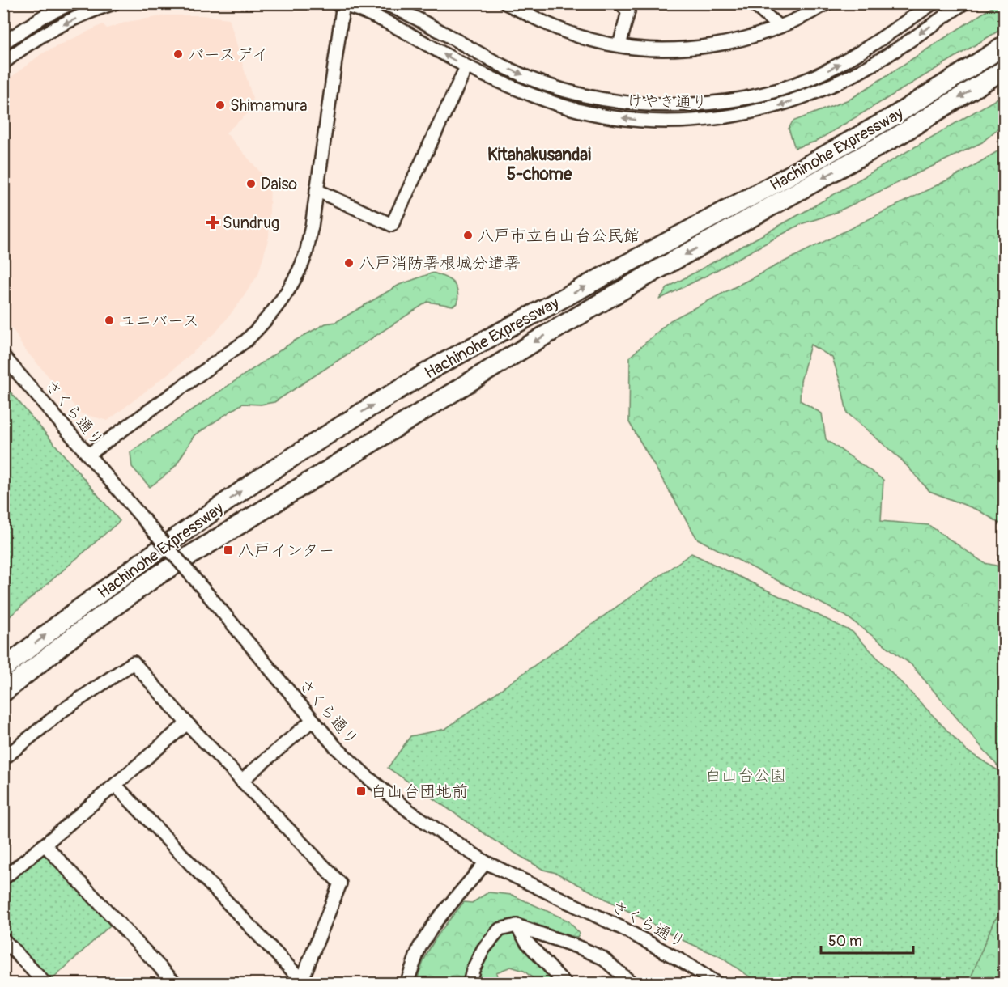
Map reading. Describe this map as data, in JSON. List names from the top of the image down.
{
  "streets": {
    "highway": ["Hachinohe Expressway"],
    "street": ["けやき通り", "さくら通り"]
  },
  "districts": ["Kitahakusandai 5-chome"],
  "parks": ["白山台公園"],
  "places": {
    "other": [
      "バースデイ",
      "Shimamura",
      "Daiso",
      "八戸市立白山台公民館",
      "八戸消防署根城分遣署",
      "ユニバース"
    ],
    "health": ["Sundrug"],
    "transit": ["八戸インター", "白山台団地前"]
  },
  "scale_bar": "50 m"
}
